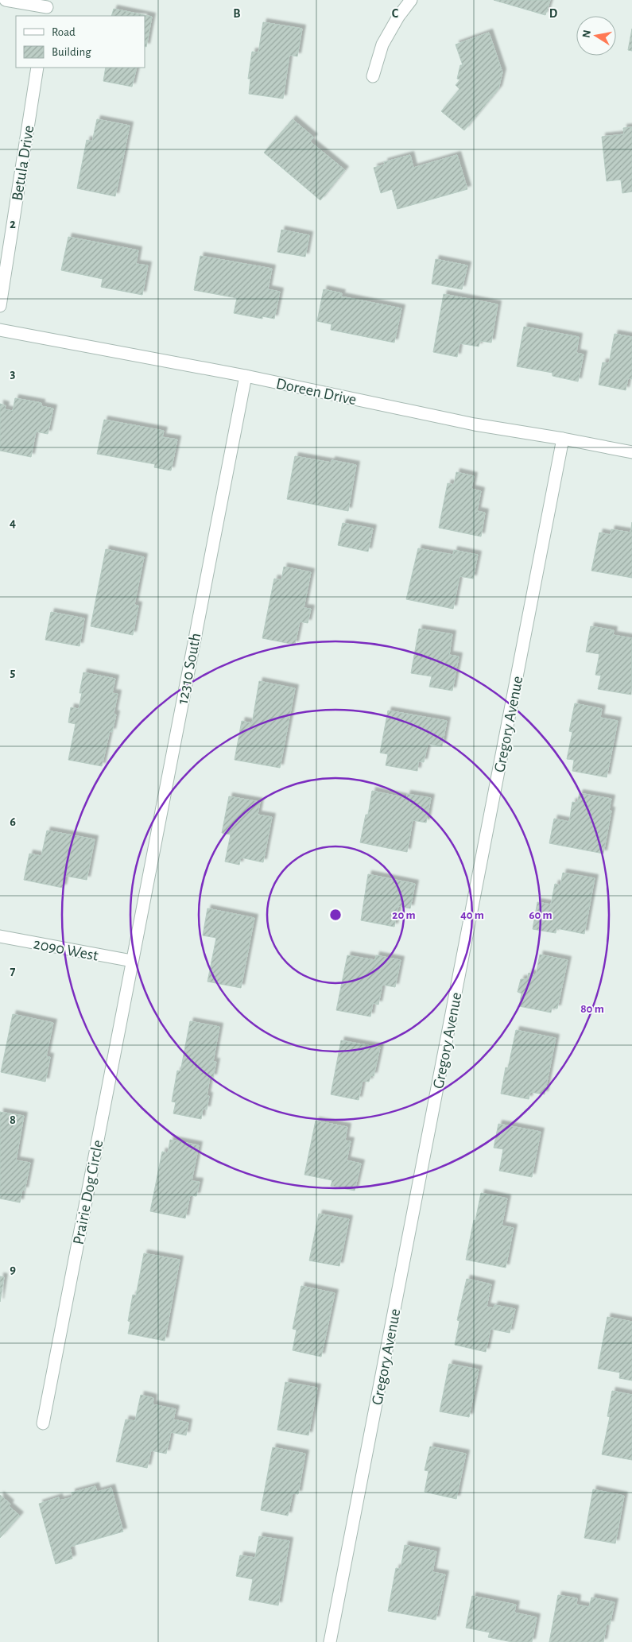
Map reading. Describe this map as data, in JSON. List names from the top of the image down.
{
  "streets": {
    "street": [
      "Betula Drive",
      "Doreen Drive",
      "12310 South",
      "Gregory Avenue",
      "2090 West",
      "Prairie Dog Circle"
    ]
  },
  "crossings": [
    ["Doreen Drive", "12310 South"],
    ["Doreen Drive", "Gregory Avenue"],
    ["12310 South", "2090 West"],
    ["12310 South", "Prairie Dog Circle"],
    ["2090 West", "Prairie Dog Circle"]
  ],
  "legend": ["Road", "Building"],
  "north": "left",
  "grid": {
    "columns": ["B", "C", "D"],
    "rows": [
      "2",
      "3",
      "4",
      "5",
      "6",
      "7",
      "8",
      "9"
    ]
  },
  "rings": [
    "20 m",
    "40 m",
    "60 m",
    "80 m"
  ]
}
